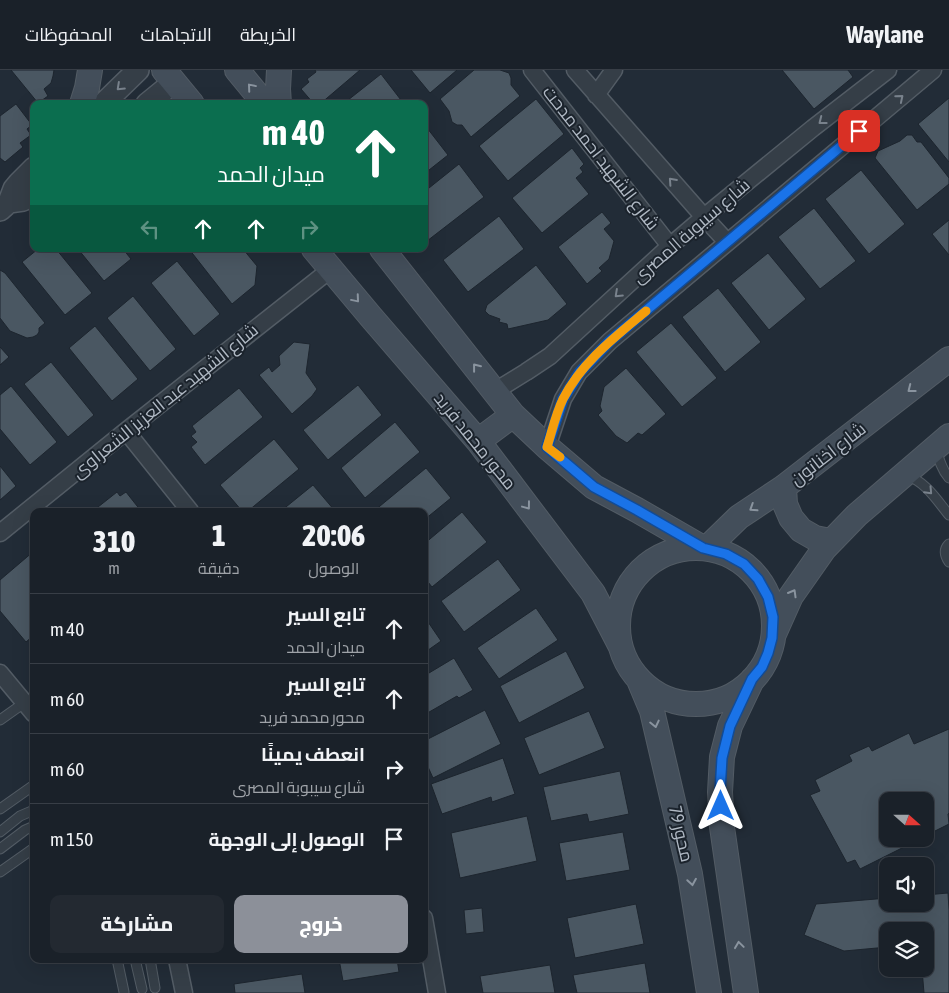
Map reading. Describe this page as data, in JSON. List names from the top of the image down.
{
  "streets": {
    "main road": ["محور محمد فريد", "شارع اخناتون", "محور 79"],
    "street": ["شارع الشهيد احمد مدحت", "شارع سيبوبة المصرى", "شارع الشهيد عبد العزيز الشعراوى"]
  },
  "crossings": [
    ["شارع الشهيد احمد مدحت", "شارع سيبوبة المصرى"],
    ["شارع الشهيد عبد العزيز الشعراوى", "محور محمد فريد"],
    ["محور محمد فريد", "شارع اخناتون"],
    ["محور محمد فريد", "محور 79"],
    ["شارع اخناتون", "محور 79"]
  ],
  "north": "right",
  "page": {
    "header": "Waylane",
    "nav": ["الخريطة", "الاتجاهات", "المحفوظات"],
    "turn": ["40 m", "ميدان الحمد"],
    "eta": [
      "20:06",
      "الوصول",
      "1",
      "دقيقة",
      "310",
      "m"
    ],
    "list": [
      {
        "name": "تابع السير",
        "note": "ميدان الحمد",
        "value": "40 m"
      },
      {
        "name": "تابع السير",
        "note": "محور محمد فريد",
        "value": "60 m"
      },
      {
        "name": "انعطف يمينًا",
        "note": "شارع سيبوبة المصرى",
        "value": "60 m"
      },
      {
        "name": "الوصول إلى الوجهة",
        "value": "150 m"
      }
    ],
    "buttons": ["خروج", "مشاركة"]
  }
}
